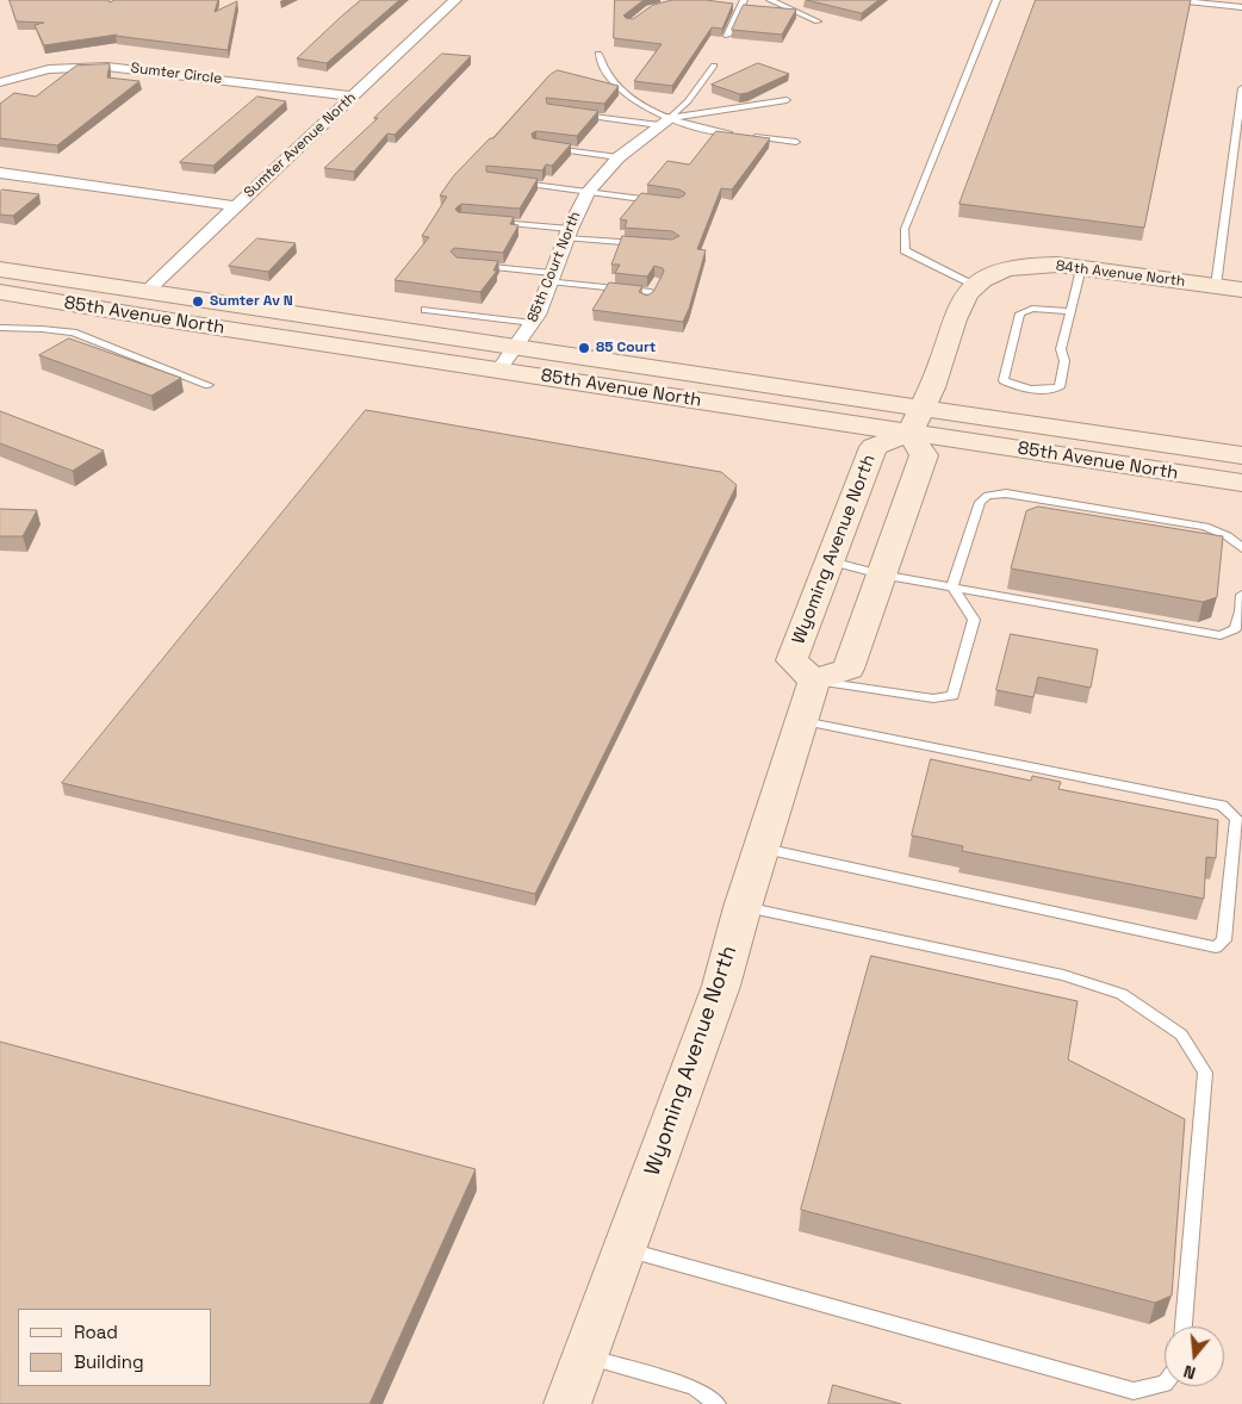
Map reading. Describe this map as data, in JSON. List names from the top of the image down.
{
  "streets": {
    "main road": ["84th Avenue North", "85th Avenue North", "Wyoming Avenue North"],
    "street": ["Sumter Circle", "Sumter Avenue North", "85th Court North"]
  },
  "crossings": [
    ["Sumter Circle", "Sumter Avenue North"],
    ["Sumter Avenue North", "85th Avenue North"],
    ["85th Court North", "85th Avenue North"],
    ["85th Avenue North", "Wyoming Avenue North"]
  ],
  "places": ["Sumter Av N", "85 Court"],
  "legend": ["Road", "Building"],
  "north": "bottom"
}
